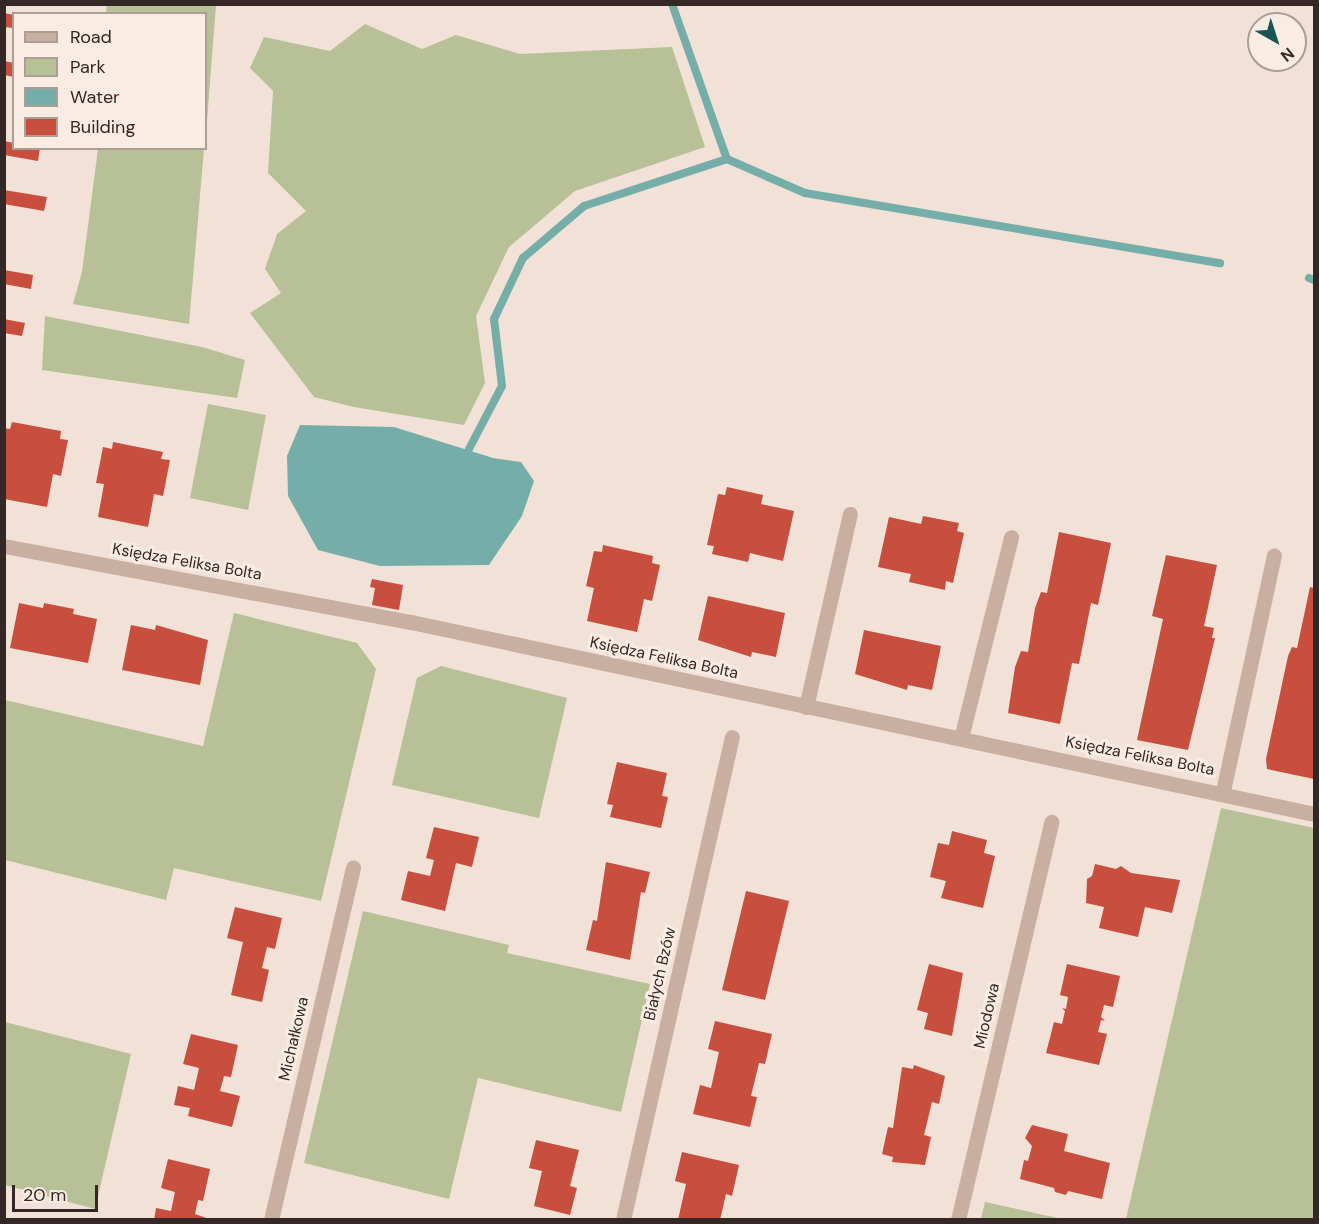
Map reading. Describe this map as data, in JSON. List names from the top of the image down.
{
  "streets": {
    "street": [
      "Księdza Feliksa Bolta",
      "Białych Bzów",
      "Miodowa",
      "Michałkowa"
    ]
  },
  "legend": [
    "Road",
    "Park",
    "Water",
    "Building"
  ],
  "scale_bar": "20 m",
  "north": "bottom right"
}
